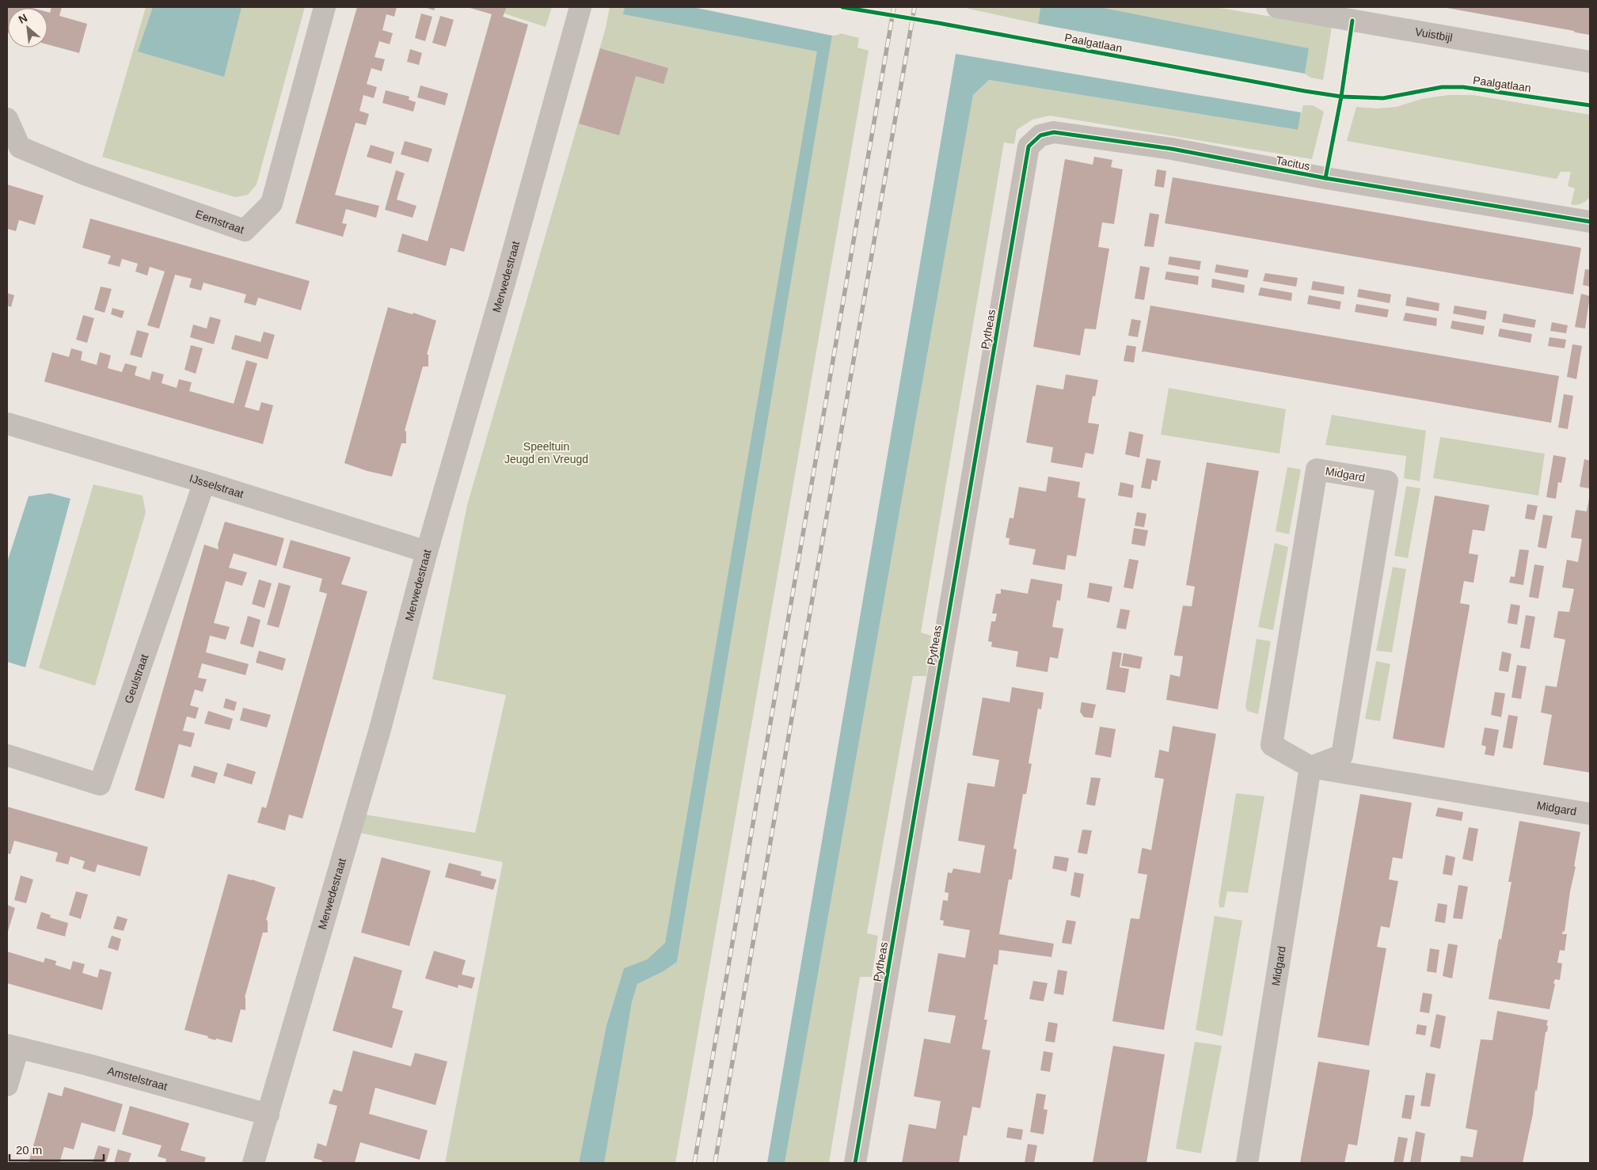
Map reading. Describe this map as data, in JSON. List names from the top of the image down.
{
  "streets": {
    "street": [
      "Vuistbijl",
      "Tacitus",
      "Eemstraat",
      "Merwedestraat",
      "Pytheas",
      "Midgard",
      "IJsselstraat",
      "Geulstraat",
      "Amstelstraat"
    ],
    "cycle path": ["Paalgatlaan"]
  },
  "crossings": [
    ["Tacitus", "Pytheas"],
    ["Merwedestraat", "IJsselstraat"],
    ["Merwedestraat", "Amstelstraat"],
    ["IJsselstraat", "Geulstraat"]
  ],
  "parks": ["Speeltuin Jeugd en Vreugd"],
  "scale_bar": "20 m",
  "north": "top left"
}
